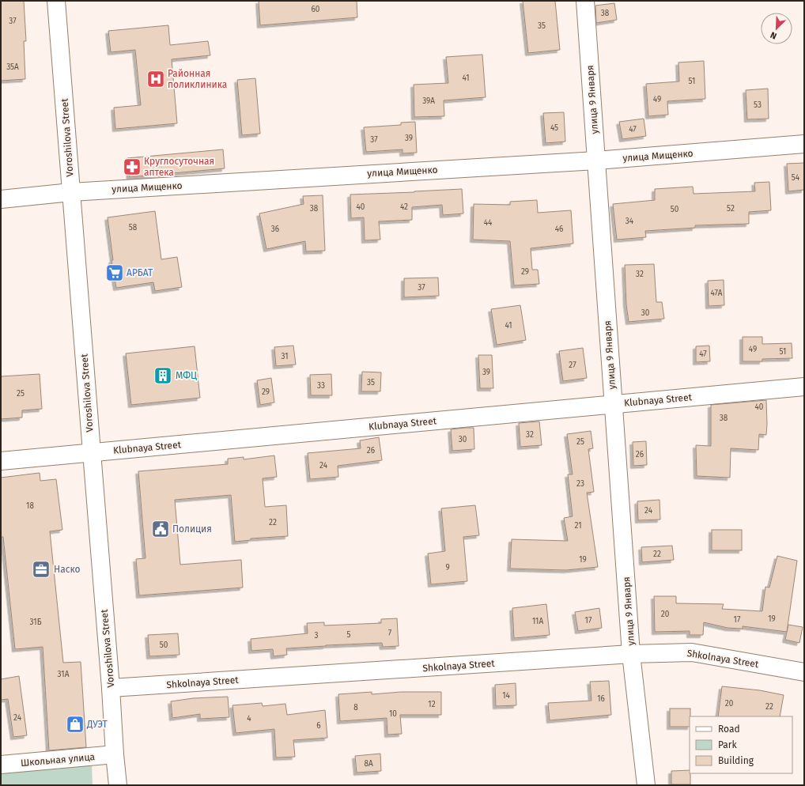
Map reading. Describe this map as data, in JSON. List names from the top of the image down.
{
  "streets": {
    "street": [
      "улица 9 Января",
      "Voroshilova Street",
      "улица Мищенко",
      "Klubnaya Street",
      "Shkolnaya Street",
      "Школьная улица"
    ]
  },
  "crossings": [
    ["улица 9 Января", "улица Мищенко"],
    ["улица 9 Января", "Klubnaya Street"],
    ["улица 9 Января", "Shkolnaya Street"],
    ["Voroshilova Street", "улица Мищенко"],
    ["Voroshilova Street", "Klubnaya Street"],
    ["Voroshilova Street", "Shkolnaya Street"],
    ["Voroshilova Street", "Школьная улица"]
  ],
  "places": {
    "hospital": ["Районная поликлиника"],
    "pharmacy": ["Круглосуточная аптека"],
    "supermarket": ["АРБАТ"],
    "building": ["МФЦ"],
    "public building": ["Полиция"],
    "office": ["Наско"],
    "shop": ["ДУЭТ"]
  },
  "house_numbers": [
    "60",
    "38",
    "37",
    "35",
    "35А",
    "41",
    "51",
    "49",
    "39А",
    "53",
    "45",
    "47",
    "39",
    "37",
    "54",
    "40",
    "42",
    "38",
    "52",
    "50",
    "34",
    "44",
    "58",
    "36",
    "46",
    "29",
    "32",
    "37",
    "47А",
    "30",
    "41",
    "49",
    "51",
    "47",
    "31",
    "27",
    "39",
    "35",
    "33",
    "29",
    "25",
    "40",
    "38",
    "32",
    "30",
    "25",
    "26",
    "26",
    "24",
    "23",
    "18",
    "24",
    "22",
    "21",
    "22",
    "19",
    "9",
    "20",
    "19",
    "17",
    "17",
    "11А",
    "31Б",
    "7",
    "5",
    "3",
    "50",
    "31А",
    "14",
    "16",
    "20",
    "12",
    "22",
    "8",
    "10",
    "24",
    "4",
    "6",
    "8А"
  ],
  "legend": ["Road", "Park", "Building"],
  "north": "bottom left"
}
